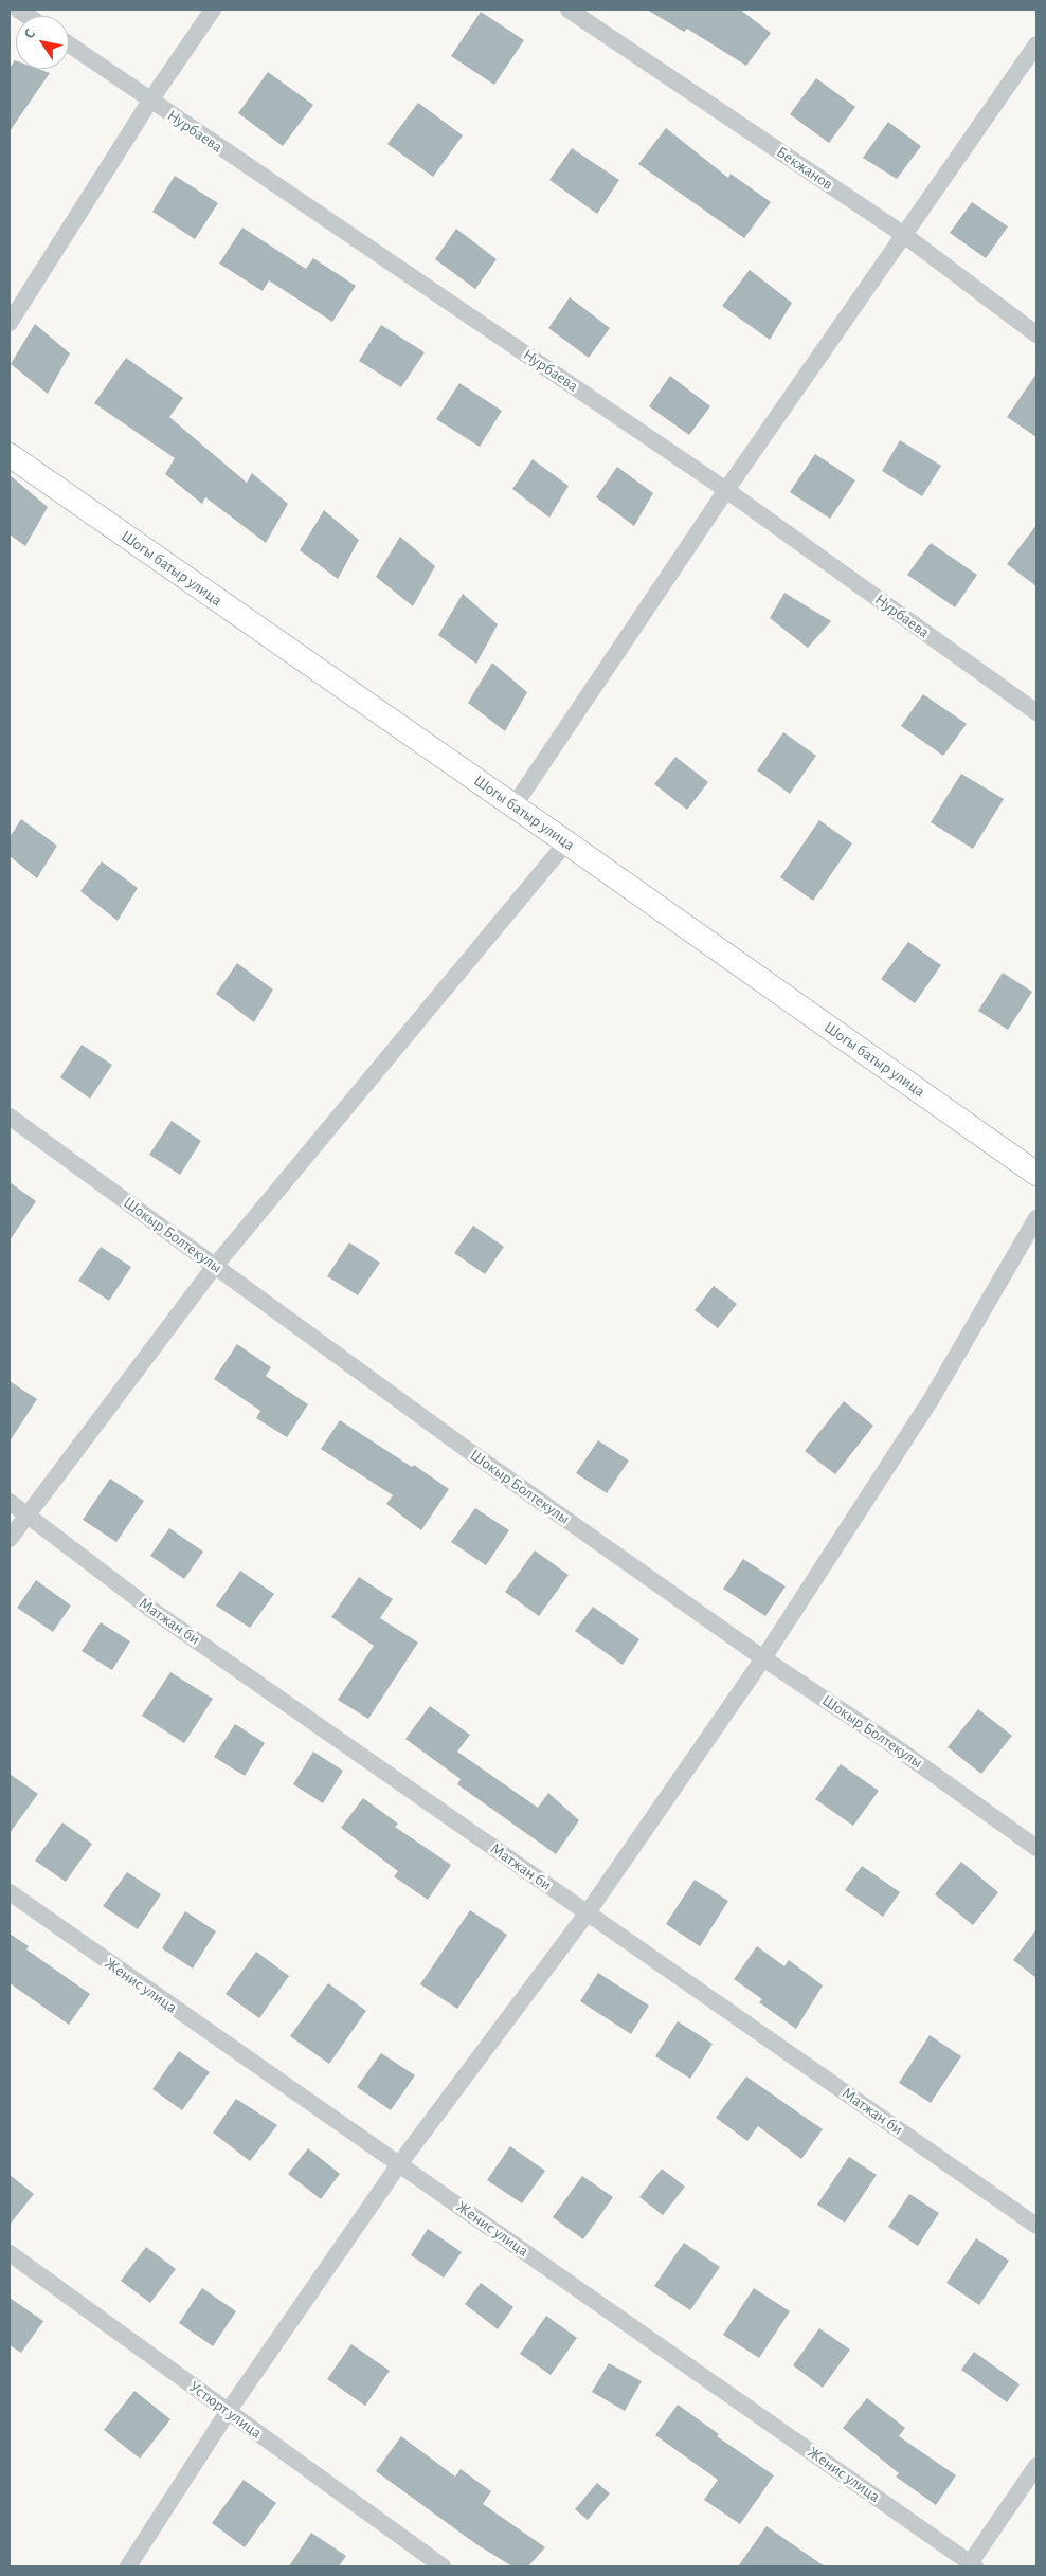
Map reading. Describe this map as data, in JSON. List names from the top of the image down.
{
  "streets": {
    "street": [
      "Нурбаева",
      "Бекжанов",
      "Шогы батыр улица",
      "Шокыр Болтекулы",
      "Матжан би",
      "Женис улица",
      "Устюрт улица"
    ]
  },
  "north": "top left"
}
